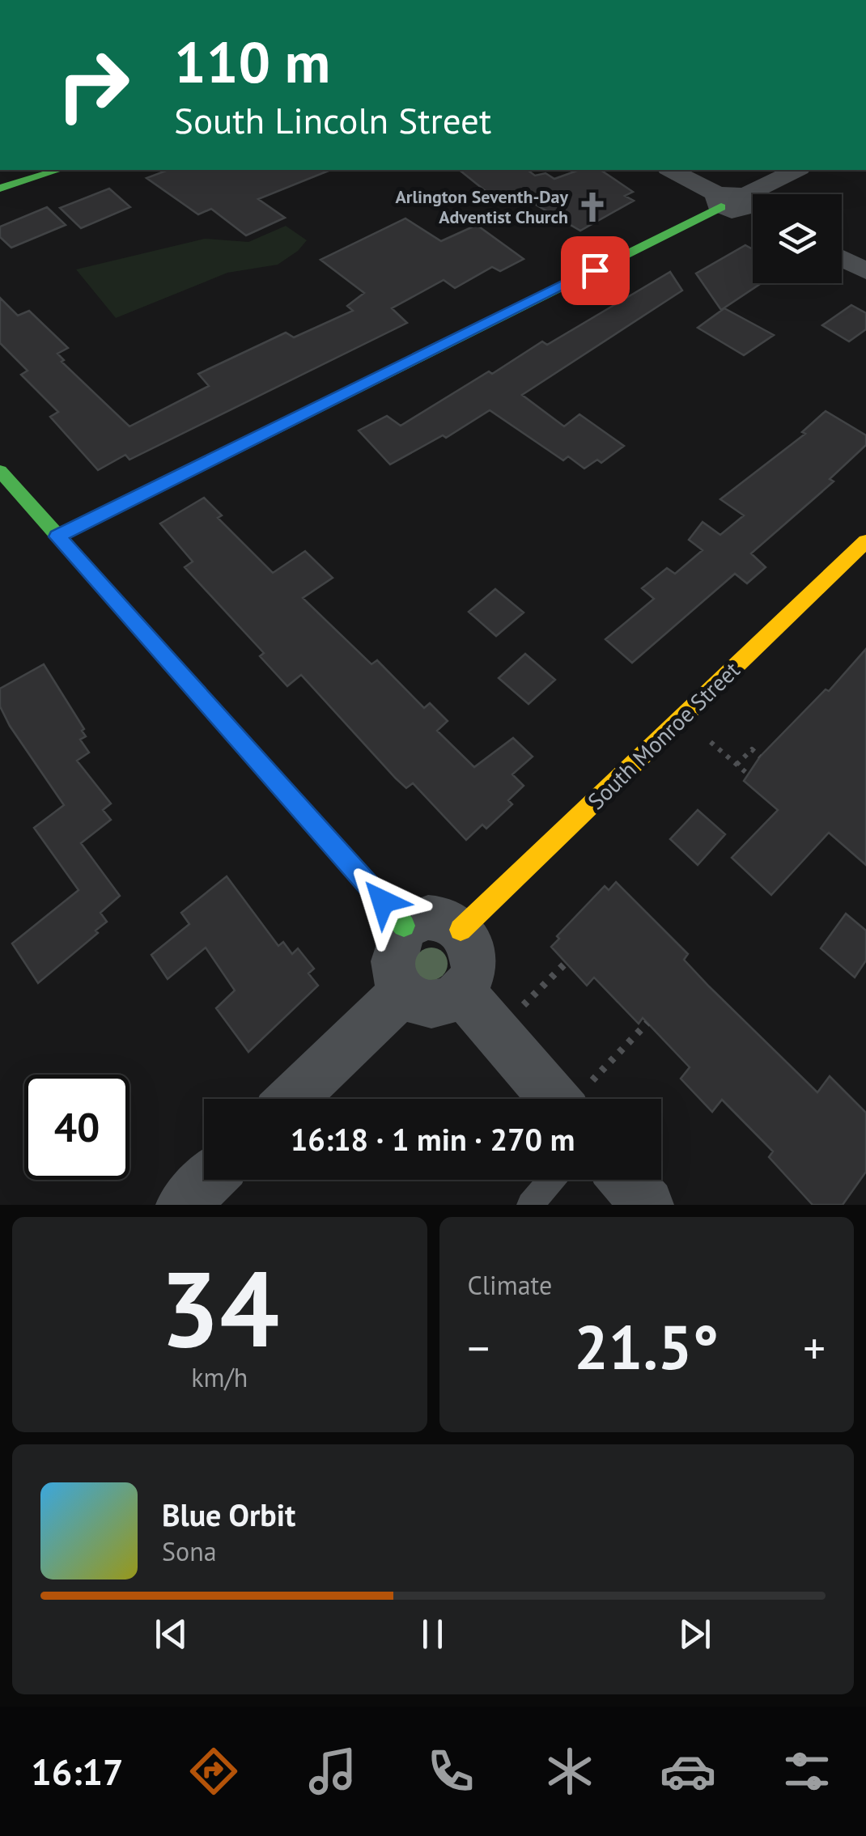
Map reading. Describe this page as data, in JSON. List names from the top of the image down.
{
  "streets": {
    "street": ["South Monroe Street"]
  },
  "places": {
    "church": ["Arlington Seventh-Day Adventist Church"]
  },
  "page": {
    "turn": ["110 m", "South Lincoln Street"],
    "limit": "40",
    "trip": "16:18 · 1 min · 270 m",
    "tile": [
      ["34", "km/h"],
      "Climate"
    ],
    "heat": ["−", "21.5°", "+"],
    "song": ["Blue Orbit", "Sona"],
    "tabs": "16:17"
  }
}
